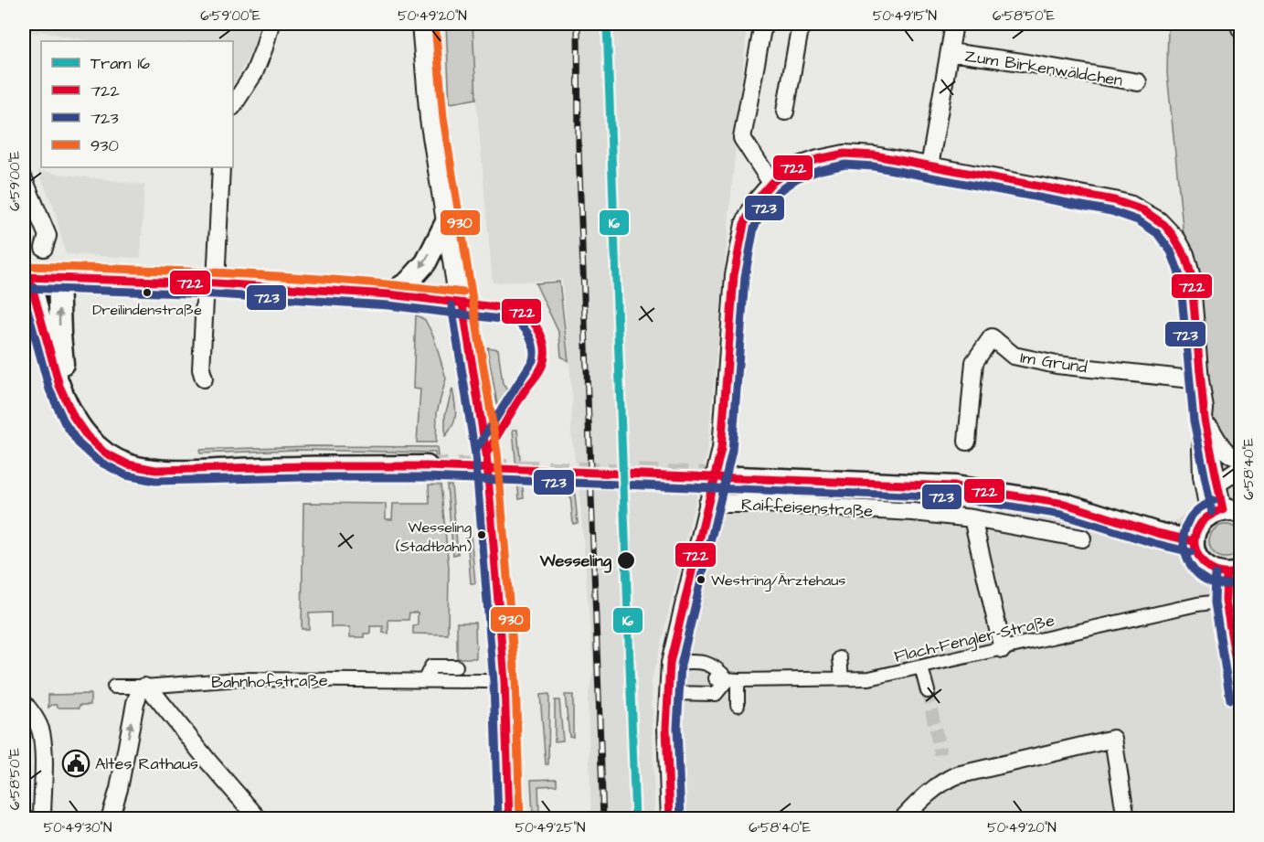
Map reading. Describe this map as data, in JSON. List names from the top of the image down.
{
  "streets": {
    "street": [
      "Zum Birkenwäldchen",
      "Im Grund",
      "Raiffeisenstraße",
      "Flach-Fengler-Straße",
      "Bahnhofstraße"
    ]
  },
  "places": {
    "other": [
      "Dreilindenstraße",
      "Wesseling (Stadtbahn)",
      "Wesseling",
      "Westring/Ärztehaus"
    ],
    "public building": ["Altes Rathaus"]
  },
  "lines": [
    "tram line 16",
    "transit line 930",
    "transit line 722",
    "transit line 723"
  ],
  "legend": [
    "Tram 16",
    "722",
    "723",
    "930"
  ],
  "coordinates": [
    "6°59'00\"E",
    "50°49'20\"N",
    "50°49'15\"N",
    "6°58'50\"E",
    "6°58'40\"E",
    "50°49'30\"N",
    "50°49'25\"N"
  ]
}
